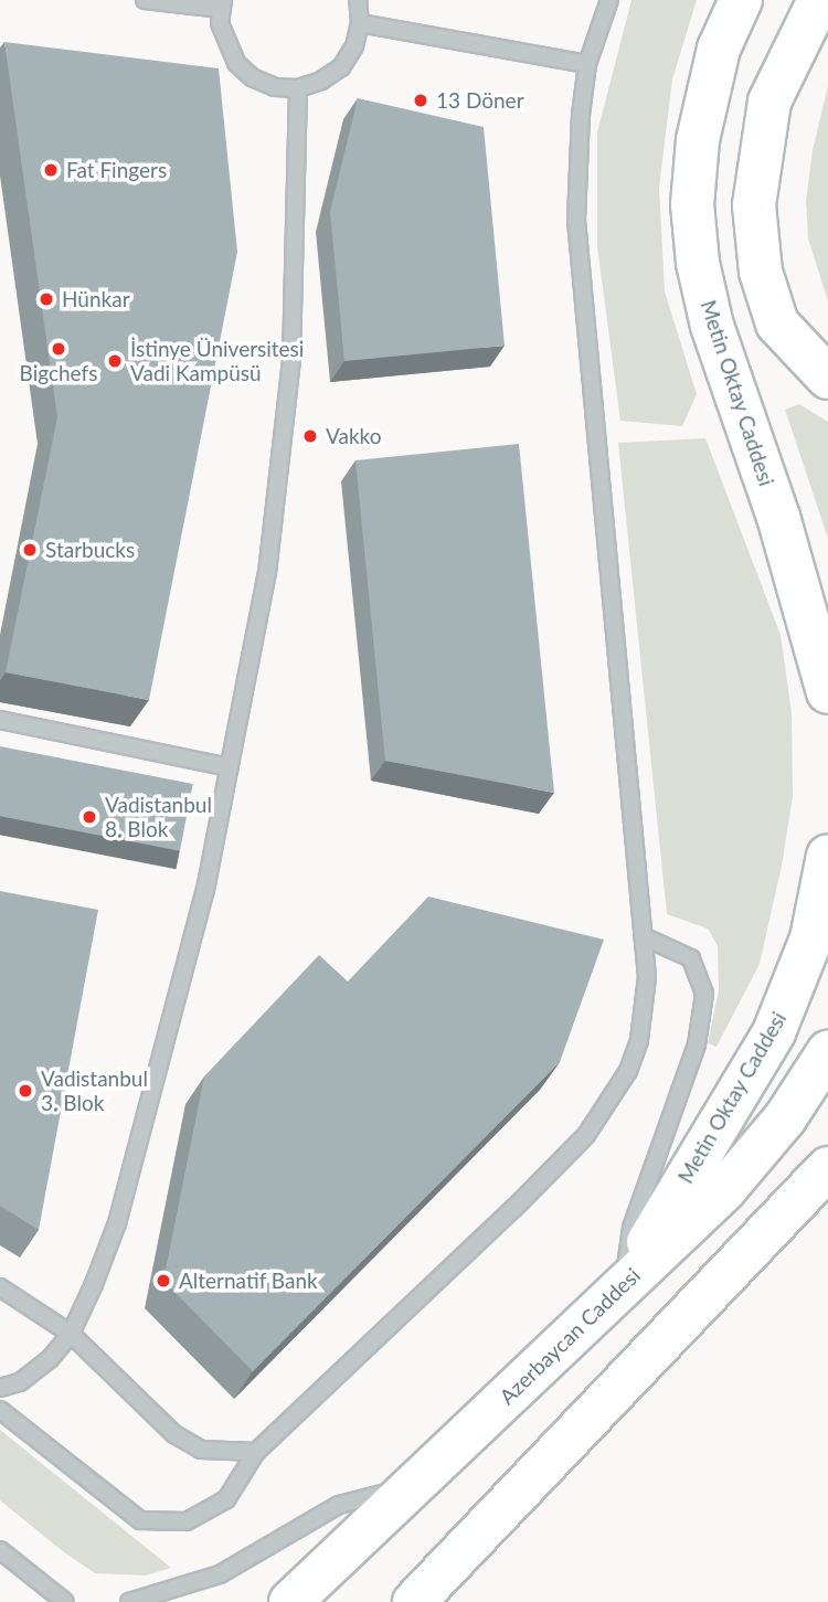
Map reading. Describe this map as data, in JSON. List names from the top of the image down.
{
  "streets": {
    "main road": ["Metin Oktay Caddesi", "Azerbaycan Caddesi"]
  },
  "crossings": [
    ["Metin Oktay Caddesi", "Azerbaycan Caddesi"]
  ],
  "places": [
    "13 Döner",
    "Fat Fingers",
    "Hünkar",
    "Bigchefs",
    "İstinye Üniversitesi Vadi Kampüsü",
    "Vakko",
    "Starbucks",
    "Vadistanbul 8. Blok",
    "Vadistanbul 3. Blok",
    "Alternatif Bank"
  ]
}
